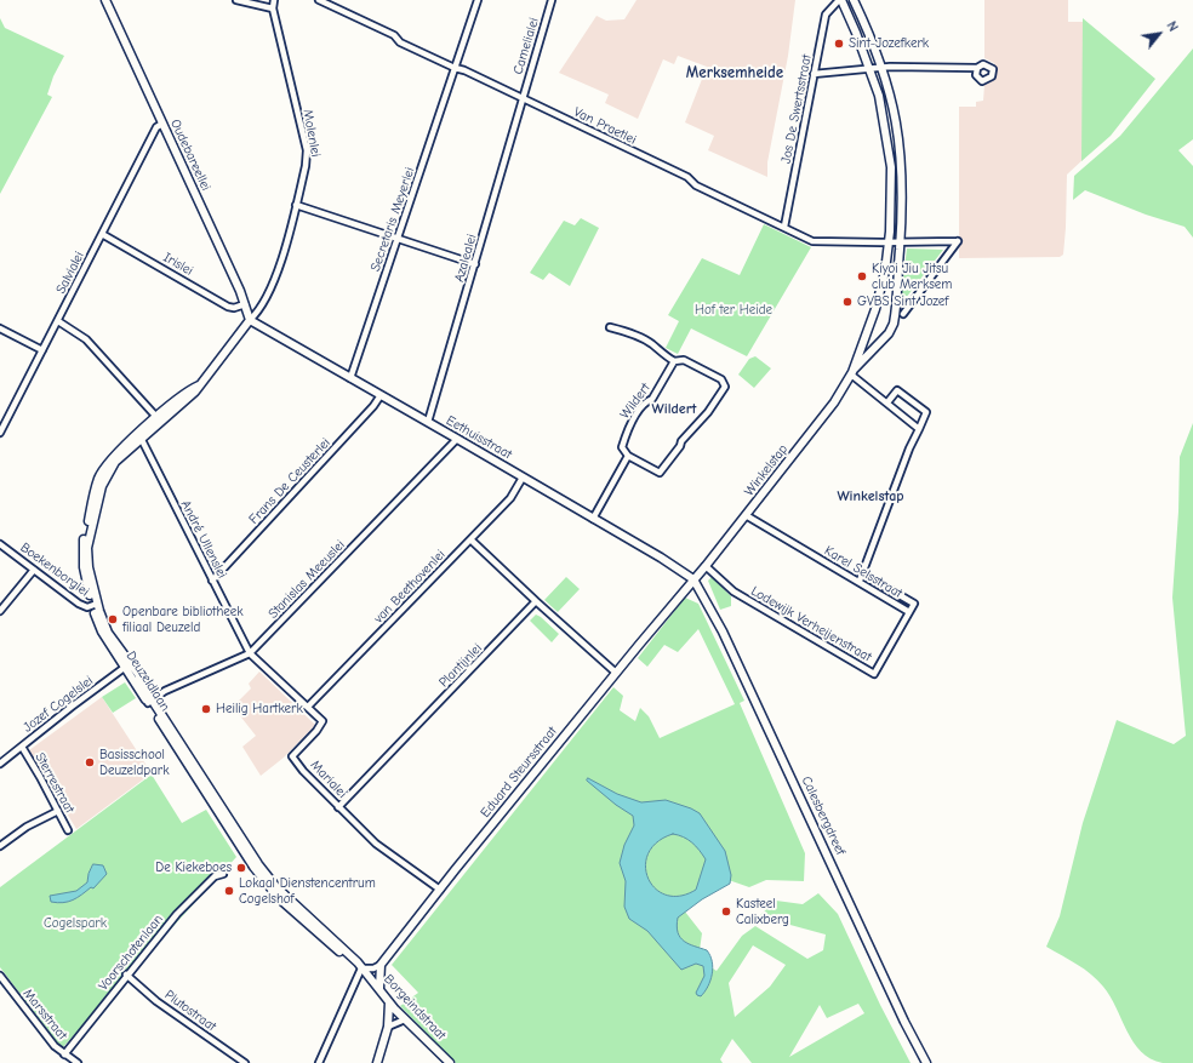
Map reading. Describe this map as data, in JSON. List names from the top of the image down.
{
  "streets": {
    "street": [
      "Camelialei",
      "Jos De Swertsstraat",
      "Van Praetlei",
      "Molenlei",
      "Oudebareellei",
      "Secretaris Meyerlei",
      "Azalealei",
      "Irislei",
      "Salvialei",
      "Wildert",
      "Eethuisstraat",
      "Winkelstap",
      "Frans De Ceusterlei",
      "André Ullenslei",
      "Boekenborglei",
      "Karel Selsstraat",
      "Stanislas Meeuslei",
      "van Beethovenlei",
      "Lodewijk Verheijenstraat",
      "Plantijnlei",
      "Deuzeldlaan",
      "Jozef Cogelslei",
      "Eduard Steursstraat",
      "Marialei",
      "Sterrestraat",
      "Calesbergdreef",
      "Voorschotenlaan",
      "Borgeindstraat",
      "Plutostraat",
      "Marsstraat"
    ]
  },
  "crossings": [
    ["Camelialei", "Van Praetlei"],
    ["Camelialei", "Azalealei"],
    ["Jos De Swertsstraat", "Van Praetlei"],
    ["Jos De Swertsstraat", "Winkelstap"],
    ["Van Praetlei", "Secretaris Meyerlei"],
    ["Van Praetlei", "Azalealei"],
    ["Van Praetlei", "Winkelstap"],
    ["Molenlei", "Oudebareellei"],
    ["Molenlei", "Eethuisstraat"],
    ["Molenlei", "Deuzeldlaan"],
    ["Oudebareellei", "Irislei"],
    ["Oudebareellei", "Salvialei"],
    ["Oudebareellei", "Eethuisstraat"],
    ["Oudebareellei", "Deuzeldlaan"],
    ["Secretaris Meyerlei", "Eethuisstraat"],
    ["Azalealei", "Eethuisstraat"],
    ["Irislei", "Salvialei"],
    ["Eethuisstraat", "Winkelstap"],
    ["Eethuisstraat", "Frans De Ceusterlei"],
    ["Eethuisstraat", "Stanislas Meeuslei"],
    ["Eethuisstraat", "van Beethovenlei"],
    ["Eethuisstraat", "Deuzeldlaan"],
    ["Eethuisstraat", "Eduard Steursstraat"],
    ["Eethuisstraat", "Calesbergdreef"],
    ["Winkelstap", "Karel Selsstraat"],
    ["Winkelstap", "Lodewijk Verheijenstraat"],
    ["Winkelstap", "Eduard Steursstraat"],
    ["Winkelstap", "Calesbergdreef"],
    ["Frans De Ceusterlei", "André Ullenslei"],
    ["André Ullenslei", "Stanislas Meeuslei"],
    ["André Ullenslei", "Deuzeldlaan"],
    ["André Ullenslei", "Marialei"],
    ["Boekenborglei", "Deuzeldlaan"],
    ["Karel Selsstraat", "Lodewijk Verheijenstraat"],
    ["Stanislas Meeuslei", "Deuzeldlaan"],
    ["Stanislas Meeuslei", "Marialei"],
    ["van Beethovenlei", "Marialei"],
    ["Plantijnlei", "Marialei"],
    ["Deuzeldlaan", "Jozef Cogelslei"],
    ["Deuzeldlaan", "Borgeindstraat"],
    ["Jozef Cogelslei", "Sterrestraat"],
    ["Eduard Steursstraat", "Marialei"],
    ["Eduard Steursstraat", "Calesbergdreef"],
    ["Voorschotenlaan", "Plutostraat"],
    ["Voorschotenlaan", "Marsstraat"]
  ],
  "districts": ["Merksemheide", "Wildert", "Winkelstap"],
  "parks": ["Hof ter Heide", "Cogelspark"],
  "places": [
    "Sint-Jozefkerk",
    "Kiyoi Jiu Jitsu club Merksem",
    "GVBS Sint Jozef",
    "Openbare bibliotheek filiaal Deuzeld",
    "Heilig Hartkerk",
    "Basisschool Deuzeldpark",
    "De Kiekeboes",
    "Lokaal Dienstencentrum Cogelshof",
    "Kasteel Calixberg"
  ],
  "north": "top right"
}
